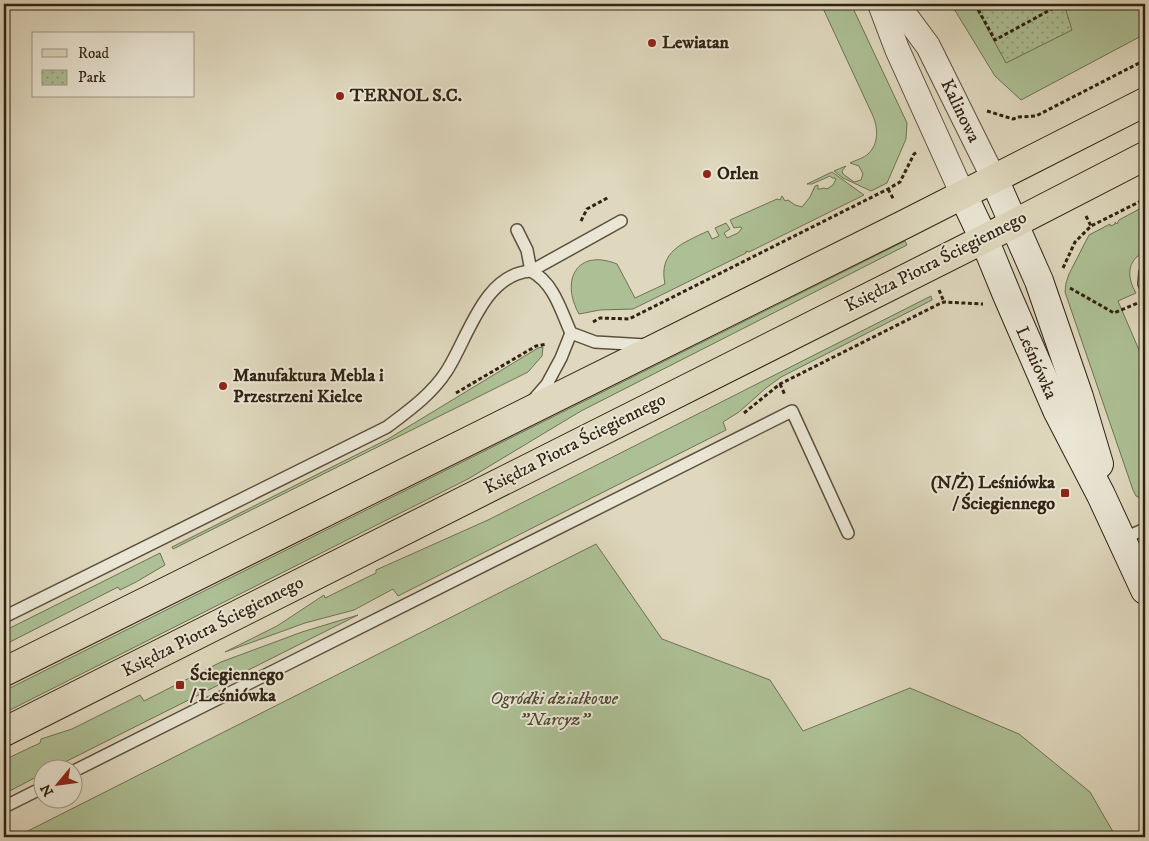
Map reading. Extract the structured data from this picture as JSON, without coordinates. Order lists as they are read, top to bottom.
{
  "streets": {
    "main road": ["Księdza Piotra Ściegiennego"],
    "street": ["Kalinowa", "Leśniówka"]
  },
  "crossings": [
    ["Kalinowa", "Księdza Piotra Ściegiennego"],
    ["Kalinowa", "Leśniówka"],
    ["Księdza Piotra Ściegiennego", "Leśniówka"]
  ],
  "parks": ["Ogródki działkowe \"Narcyz\""],
  "places": {
    "other": [
      "Lewiatan",
      "TERNOL S.C.",
      "Orlen",
      "Manufaktura Mebla i Przestrzeni Kielce"
    ],
    "transit": ["(N/Ż) Leśniówka / Ściegiennego", "Ściegiennego / Leśniówka"]
  },
  "legend": ["Road", "Park"],
  "north": "bottom left"
}
